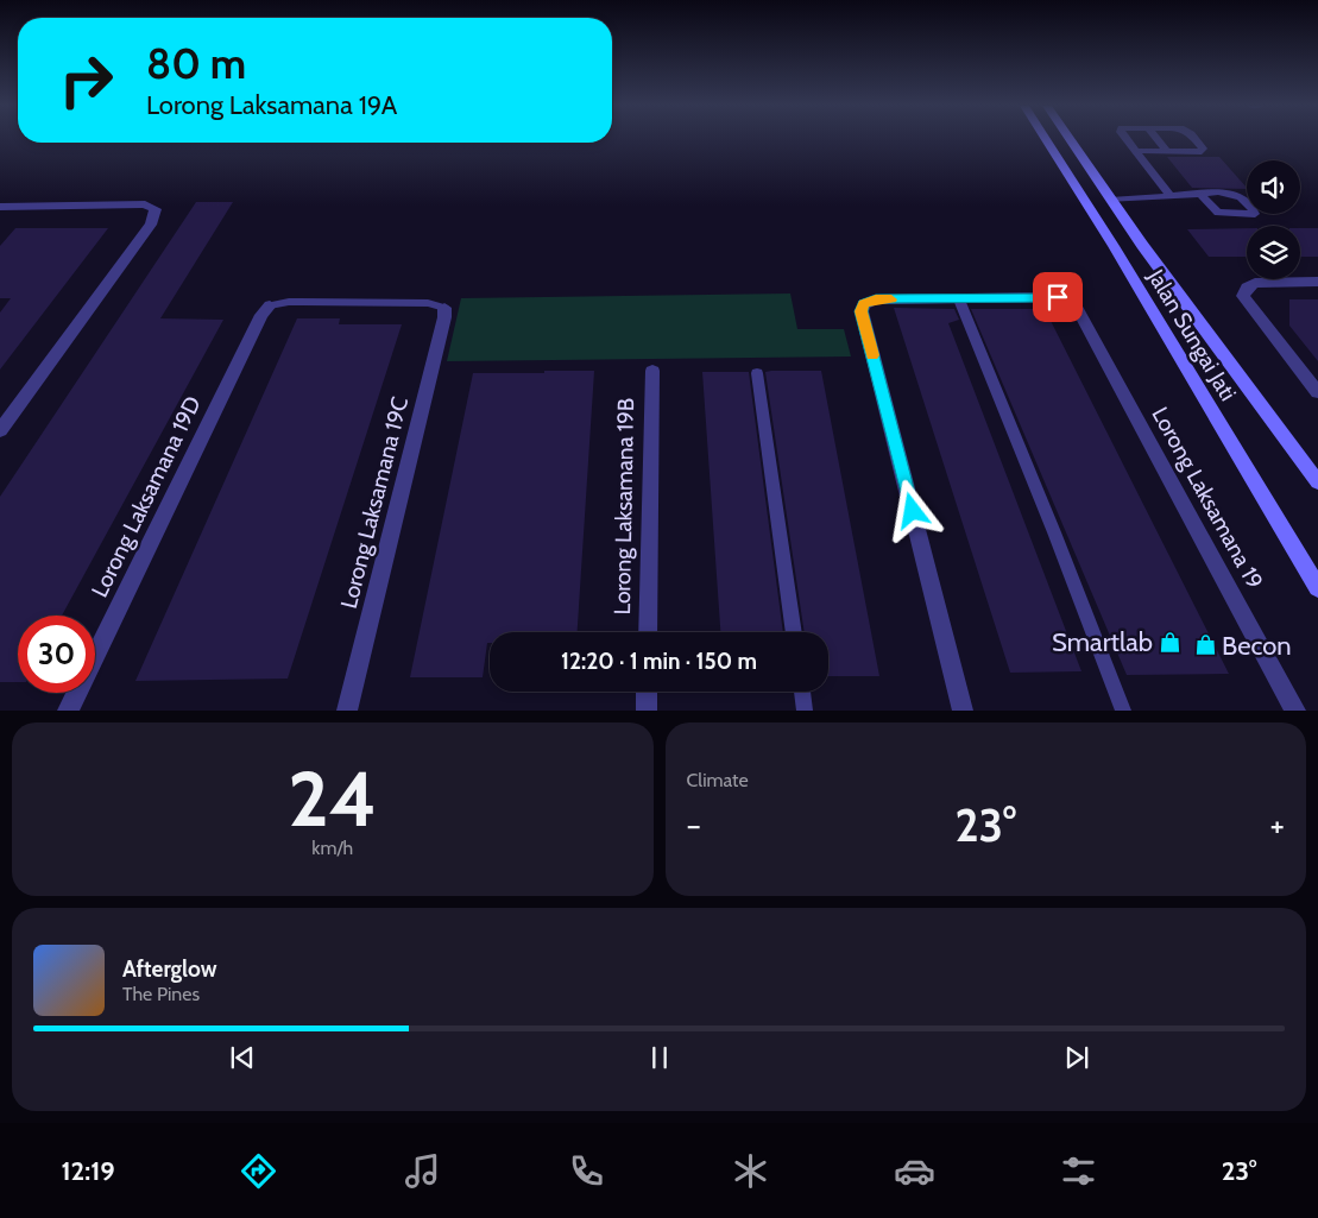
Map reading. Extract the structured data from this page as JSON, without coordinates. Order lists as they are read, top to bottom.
{
  "streets": {
    "main road": ["Jalan Sungai Jati"],
    "street": [
      "Lorong Laksamana 19D",
      "Lorong Laksamana 19",
      "Lorong Laksamana 19C",
      "Lorong Laksamana 19B"
    ]
  },
  "places": {
    "shop": ["Smartlab", "Becon"]
  },
  "page": {
    "turn": ["80 m", "Lorong Laksamana 19A"],
    "limit": "30",
    "trip": "12:20 · 1 min · 150 m",
    "tile": [
      ["24", "km/h"],
      "Climate"
    ],
    "heat": ["−", "23°", "+"],
    "song": ["Afterglow", "The Pines"],
    "tabs": ["12:19", "23°"]
  }
}
